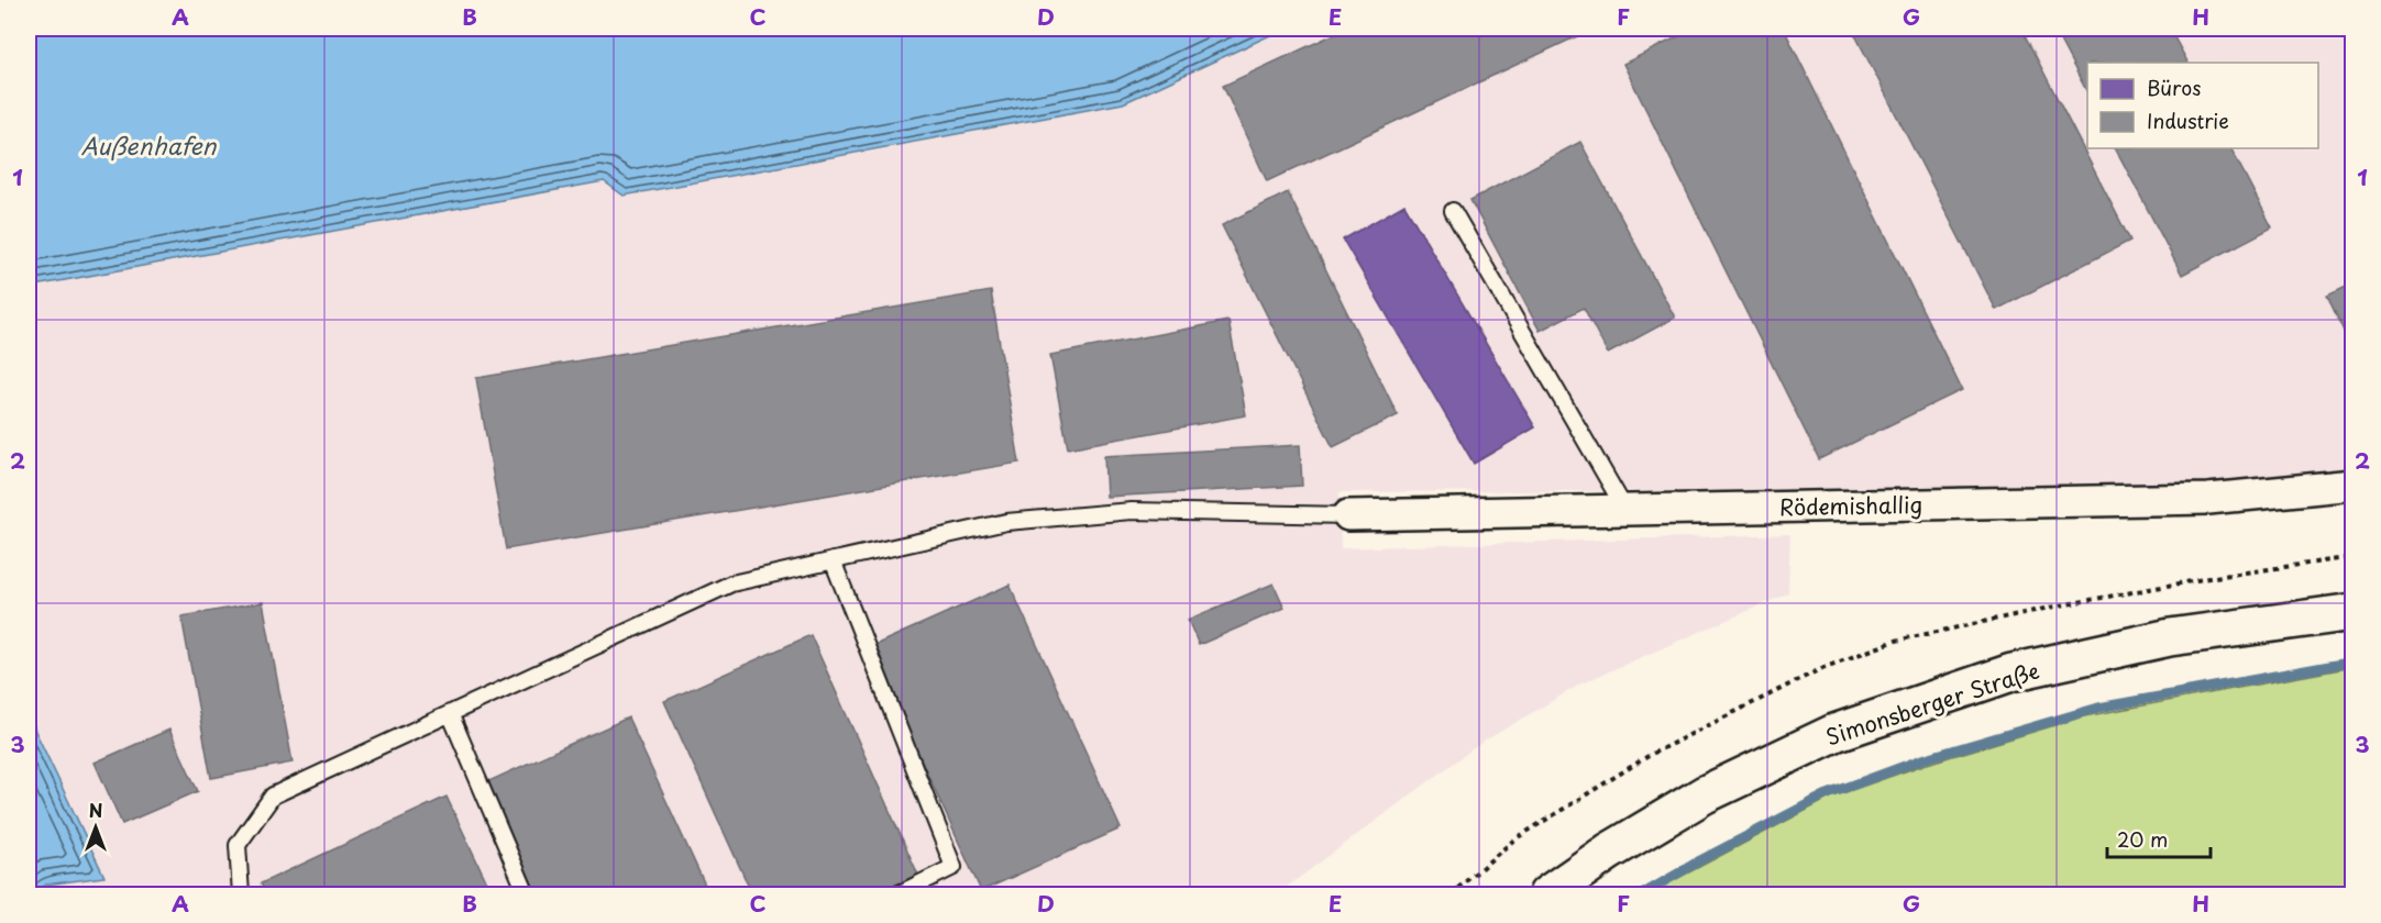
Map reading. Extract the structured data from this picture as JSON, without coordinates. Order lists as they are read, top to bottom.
{
  "streets": {
    "main road": ["Simonsberger Straße"],
    "street": ["Rödemishallig"]
  },
  "water": ["Außenhafen"],
  "legend": ["Büros", "Industrie"],
  "scale_bar": "20 m",
  "north": "top",
  "grid": {
    "columns": [
      "A",
      "B",
      "C",
      "D",
      "E",
      "F",
      "G",
      "H"
    ],
    "rows": ["1", "2", "3"]
  }
}
